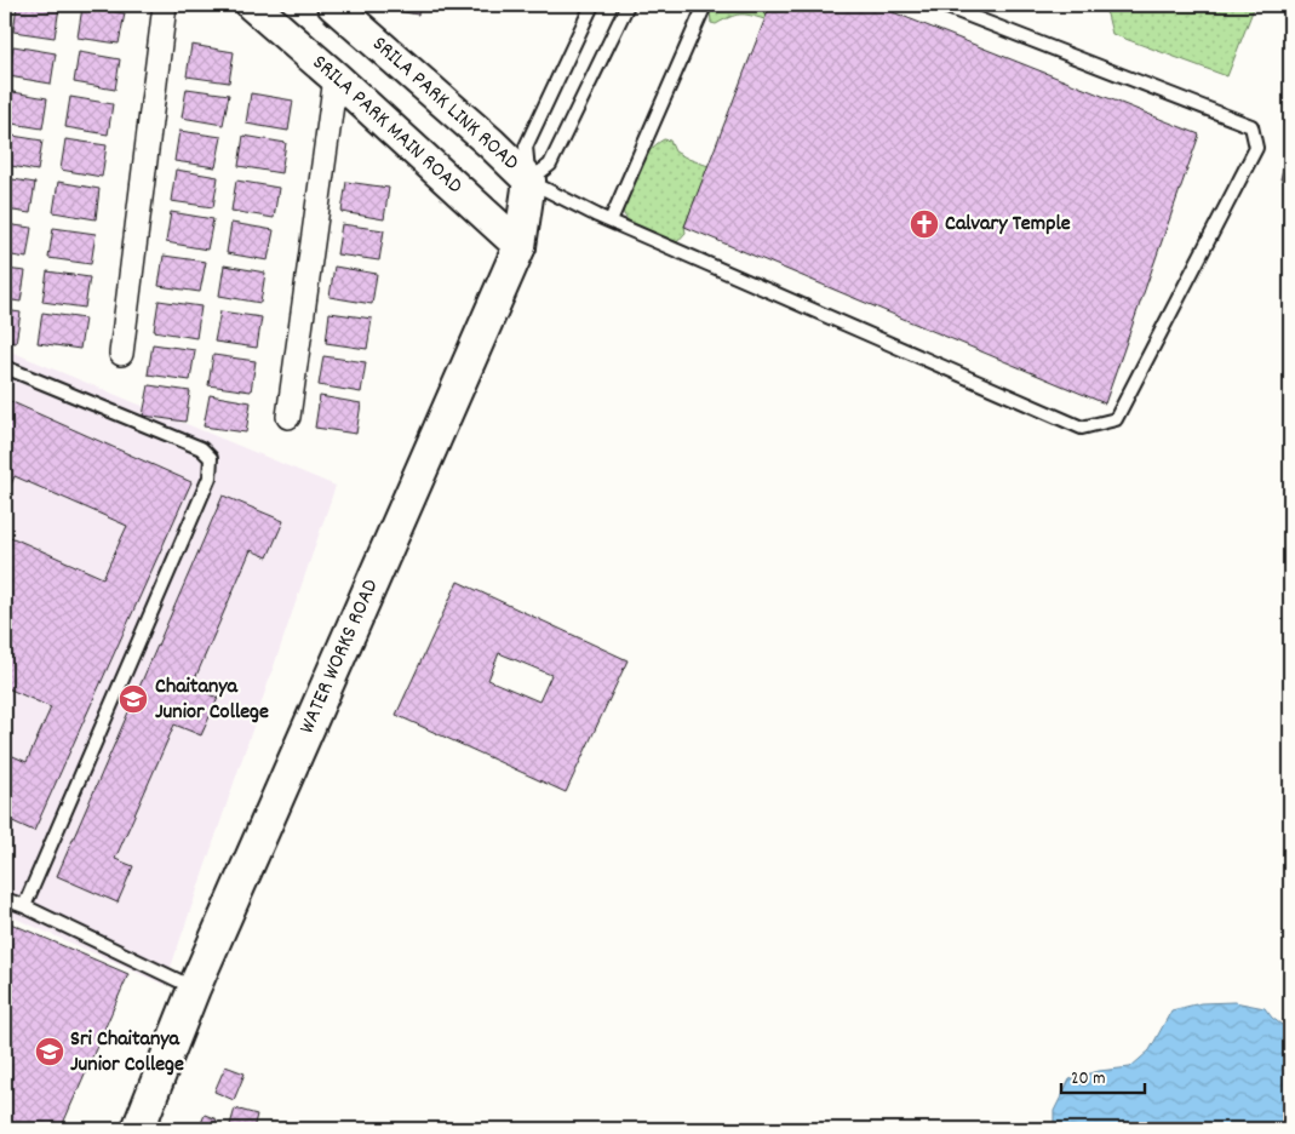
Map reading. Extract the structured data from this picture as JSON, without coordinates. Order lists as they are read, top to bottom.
{
  "streets": {
    "street": ["SRILA PARK LINK ROAD", "SRILA PARK MAIN ROAD", "WATER WORKS ROAD"]
  },
  "crossings": [
    ["SRILA PARK LINK ROAD", "WATER WORKS ROAD"],
    ["SRILA PARK MAIN ROAD", "WATER WORKS ROAD"]
  ],
  "places": {
    "church": ["Calvary Temple"],
    "school or university": ["Chaitanya Junior College", "Sri Chaitanya Junior College"]
  },
  "scale_bar": "20 m"
}
